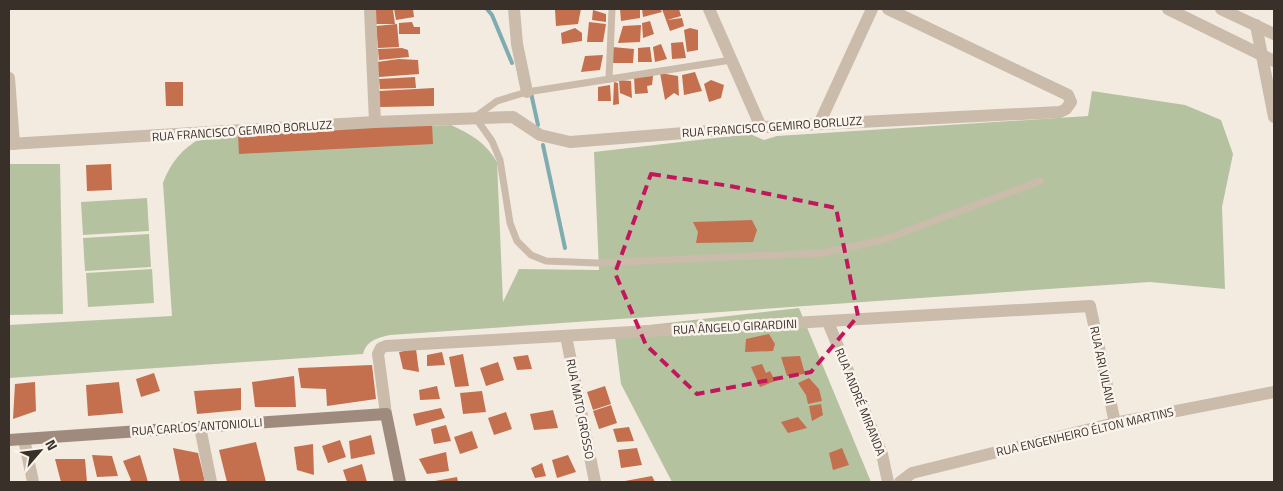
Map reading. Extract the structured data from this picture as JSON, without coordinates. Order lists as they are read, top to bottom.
{
  "streets": {
    "street": [
      "RUA FRANCISCO GEMIRO BORLUZZ",
      "RUA ÂNGELO GIRARDINI",
      "RUA ARI VILANI",
      "RUA ANDRÉ MIRANDA",
      "RUA MATO GROSSO",
      "RUA CARLOS ANTONIOLLI",
      "RUA ENGENHEIRO ÉLTON MARTINS"
    ]
  },
  "crossings": [
    ["RUA ÂNGELO GIRARDINI", "RUA ARI VILANI"],
    ["RUA ÂNGELO GIRARDINI", "RUA ANDRÉ MIRANDA"],
    ["RUA ÂNGELO GIRARDINI", "RUA MATO GROSSO"],
    ["RUA ÂNGELO GIRARDINI", "RUA CARLOS ANTONIOLLI"],
    ["RUA ARI VILANI", "RUA ENGENHEIRO ÉLTON MARTINS"]
  ],
  "north": "top right"
}
